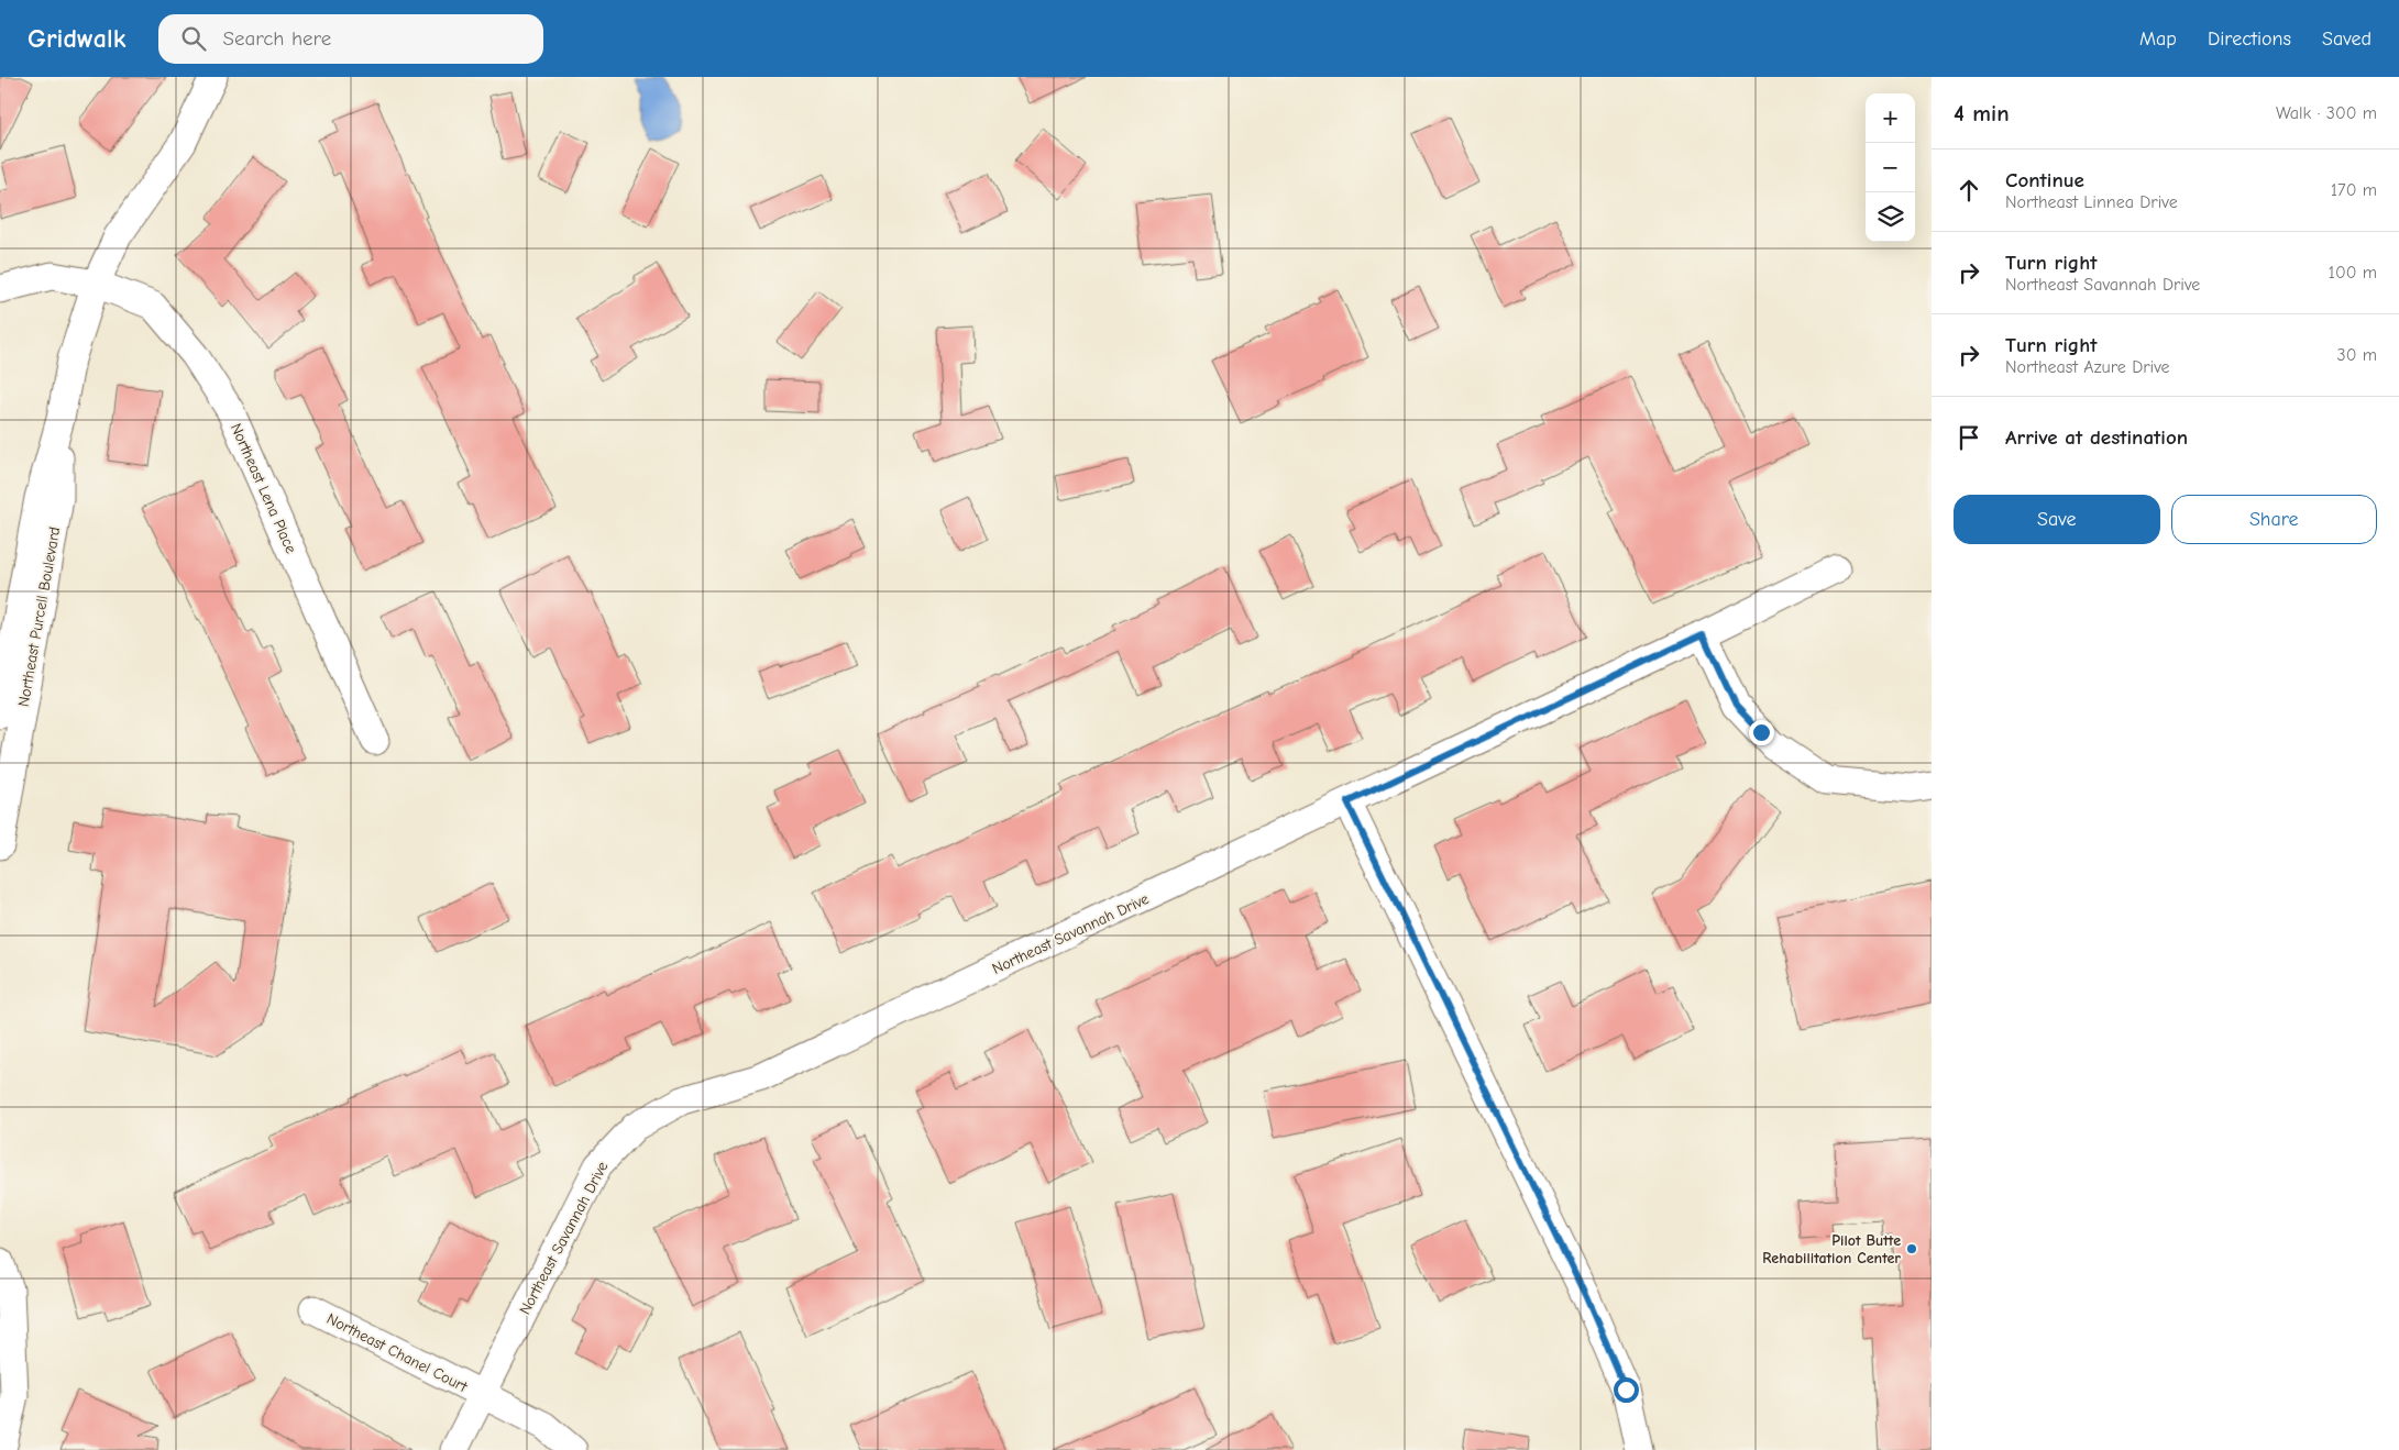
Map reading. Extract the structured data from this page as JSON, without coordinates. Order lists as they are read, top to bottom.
{
  "streets": {
    "street": [
      "Northeast Lena Place",
      "Northeast Purcell Boulevard",
      "Northeast Savannah Drive",
      "Northeast Chanel Court"
    ]
  },
  "crossings": [
    ["Northeast Lena Place", "Northeast Purcell Boulevard"],
    ["Northeast Savannah Drive", "Northeast Chanel Court"]
  ],
  "places": ["Pilot Butte Rehabilitation Center"],
  "page": {
    "header": "Gridwalk",
    "search": "Search here",
    "nav": ["Map", "Directions", "Saved"],
    "heading": ["4 min", "Walk · 300 m"],
    "map_buttons": ["+", "−"],
    "list": [
      ["Continue", "Northeast Linnea Drive", "170 m"],
      ["Turn right", "Northeast Savannah Drive", "100 m"],
      ["Turn right", "Northeast Azure Drive", "30 m"],
      "Arrive at destination"
    ],
    "buttons": ["Save", "Share"]
  }
}
